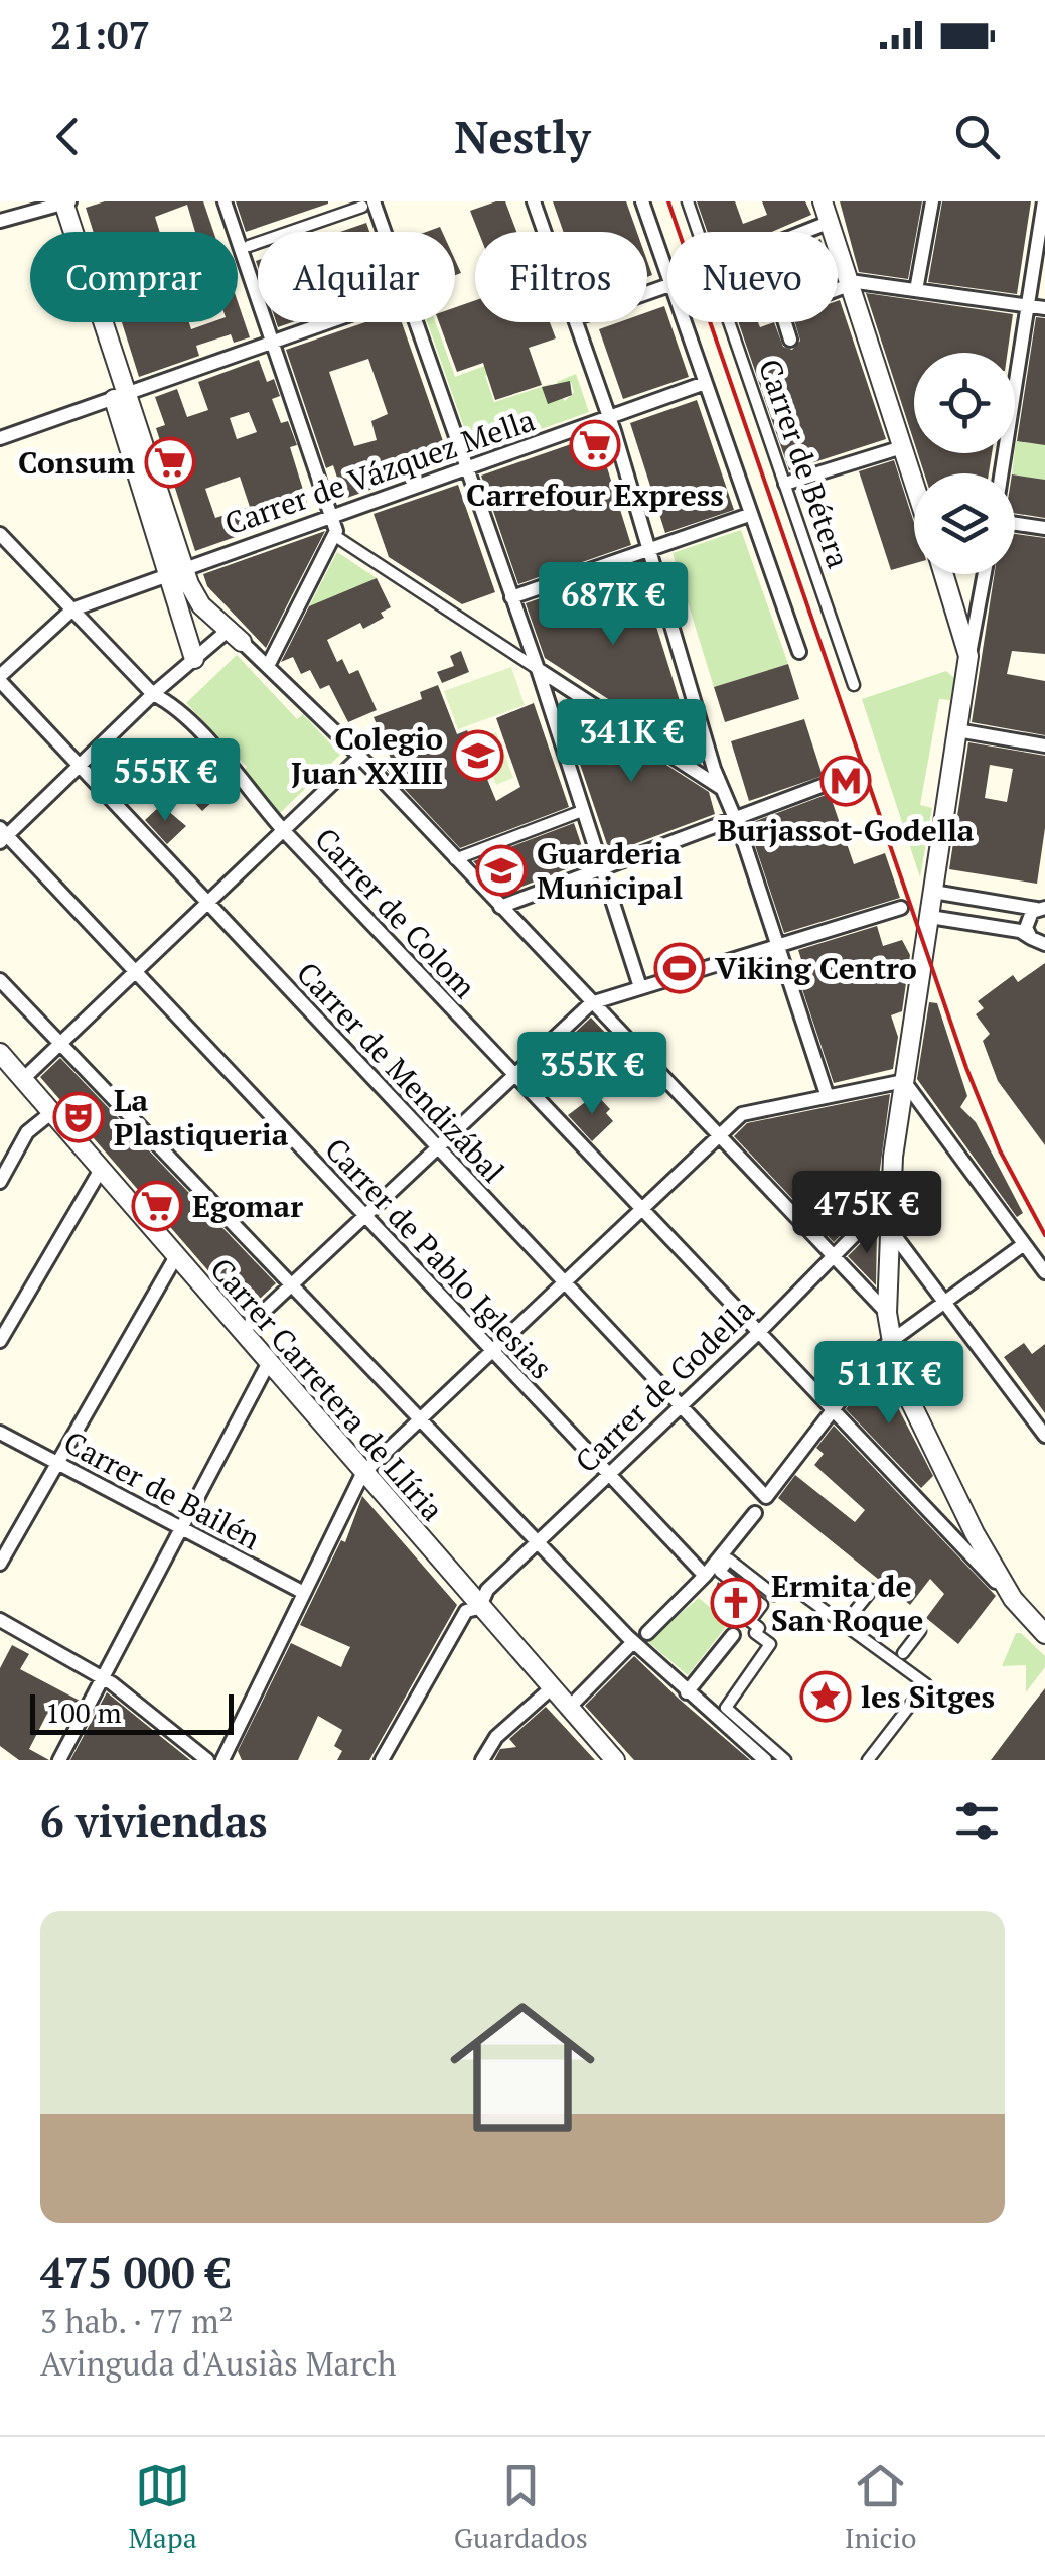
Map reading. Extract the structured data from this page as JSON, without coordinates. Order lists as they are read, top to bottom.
{
  "streets": {
    "street": [
      "Carrer de Bétera",
      "Carrer de Vázquez Mella",
      "Carrer de Colom",
      "Carrer de Mendizábal",
      "Carrer de Pablo Iglesias",
      "Carrer de Godella",
      "Carrer Carretera de Llíria",
      "Carrer de Bailén"
    ]
  },
  "crossings": [
    ["Carrer de Vázquez Mella", "Carrer de Colom"],
    ["Carrer de Colom", "Carrer de Mendizábal"],
    ["Carrer de Colom", "Carrer de Godella"],
    ["Carrer de Mendizábal", "Carrer de Godella"],
    ["Carrer de Pablo Iglesias", "Carrer de Godella"],
    ["Carrer de Godella", "Carrer Carretera de Llíria"]
  ],
  "places": {
    "supermarket": ["Carrefour Express", "Consum", "Egomar"],
    "school or university": ["Colegio Juan XXIII", "Guarderia Municipal"],
    "metro station": ["Burjassot-Godella"],
    "sports": ["Viking Centro"],
    "theatre": ["La Plastiqueria"],
    "church": ["Ermita de San Roque"],
    "place": ["les Sitges"]
  },
  "scale_bar": "100 m",
  "page": {
    "status": "21:07",
    "header": "Nestly",
    "chip": [
      "Comprar",
      "Alquilar",
      "Filtros",
      "Nuevo"
    ],
    "price": [
      "687K €",
      "341K €",
      "555K €",
      "355K €",
      "475K €",
      "511K €"
    ],
    "scale": "100 m",
    "heading": "6 viviendas",
    "list": [
      {
        "name": "475 000 €",
        "note": "3 hab. · 77 m² · Avinguda d'Ausiàs March"
      }
    ],
    "tabs": ["Mapa", "Guardados", "Inicio"]
  }
}
